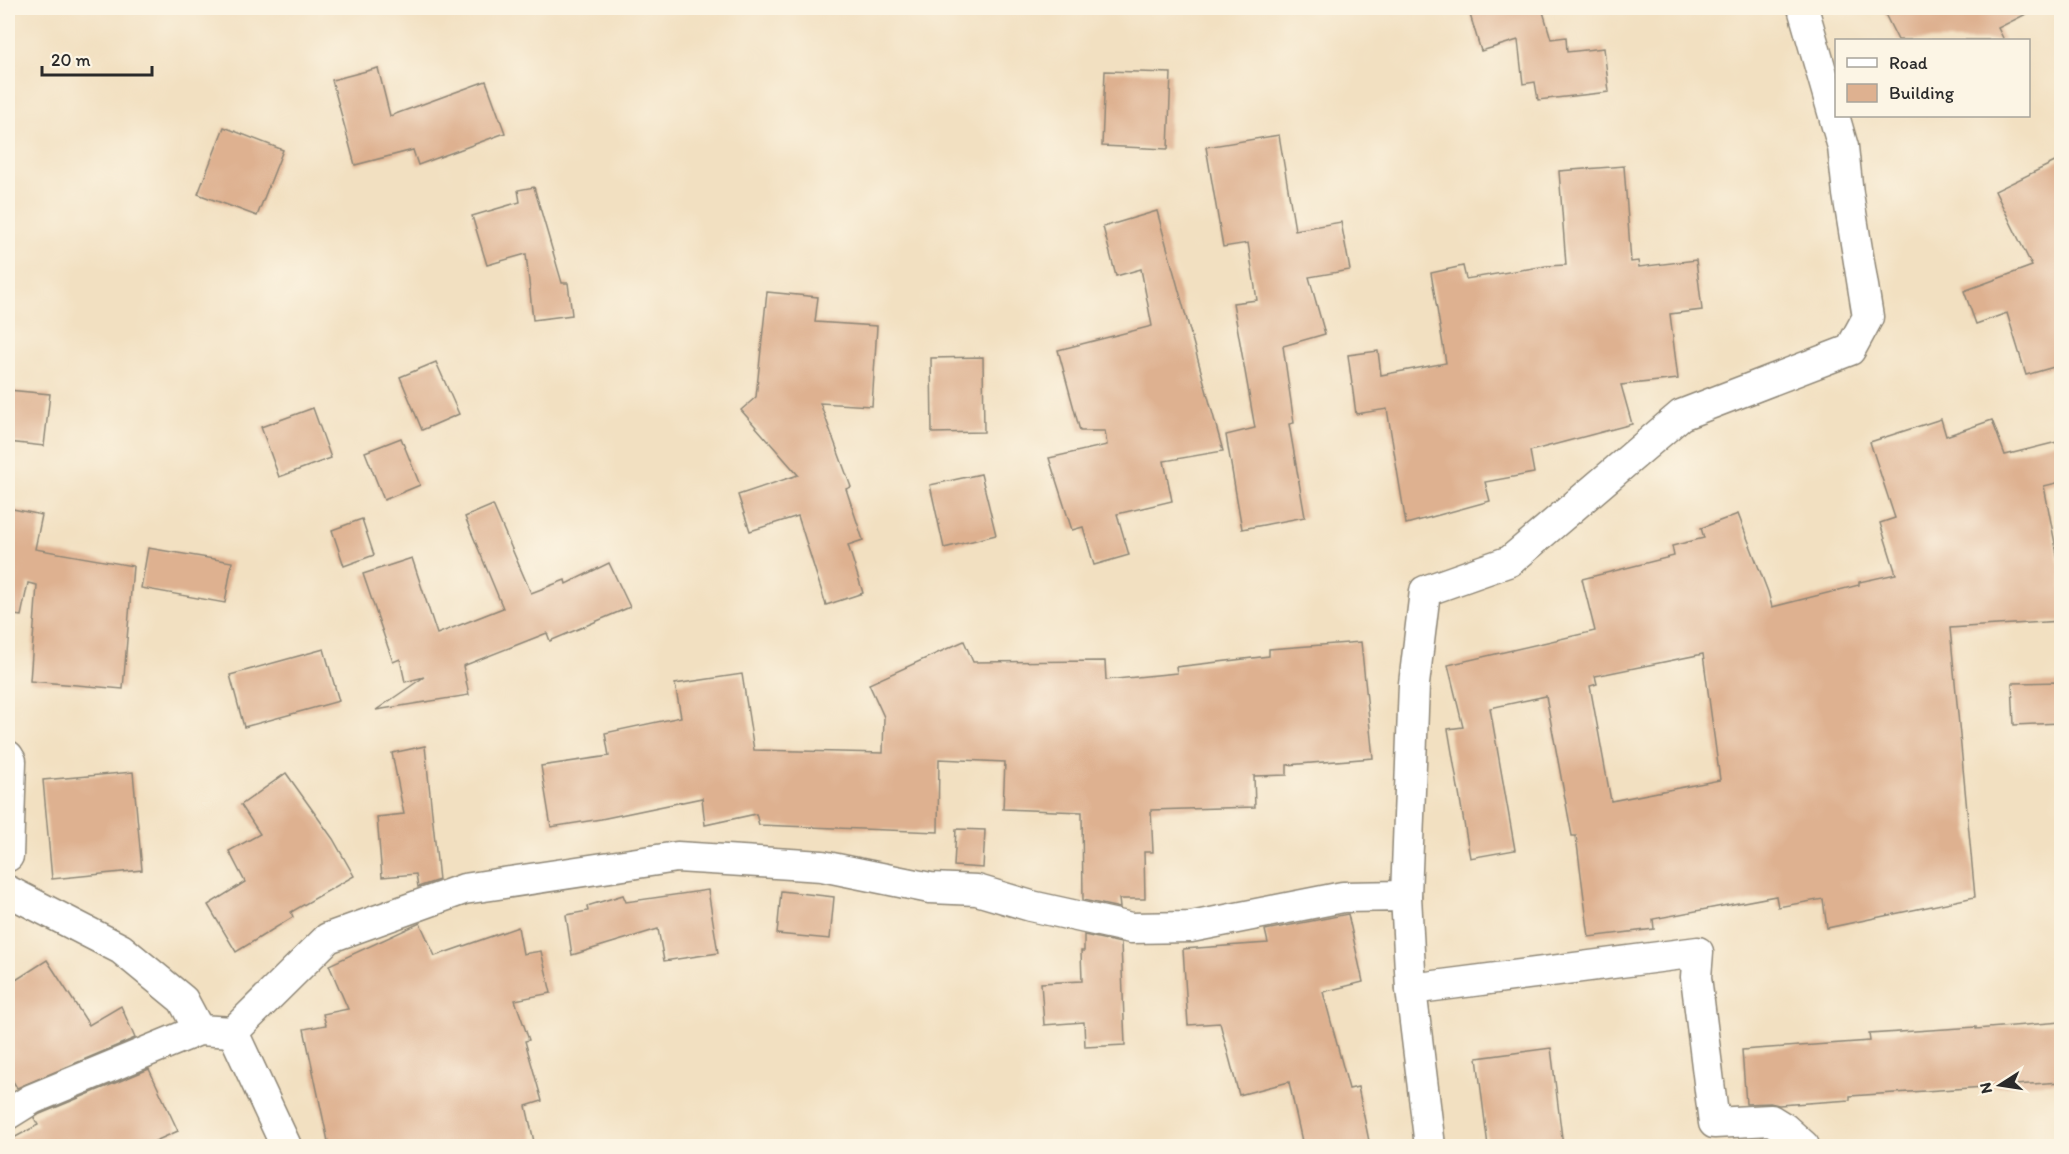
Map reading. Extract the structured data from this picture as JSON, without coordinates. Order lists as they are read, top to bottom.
{
  "legend": ["Road", "Building"],
  "scale_bar": "20 m",
  "north": "left"
}
